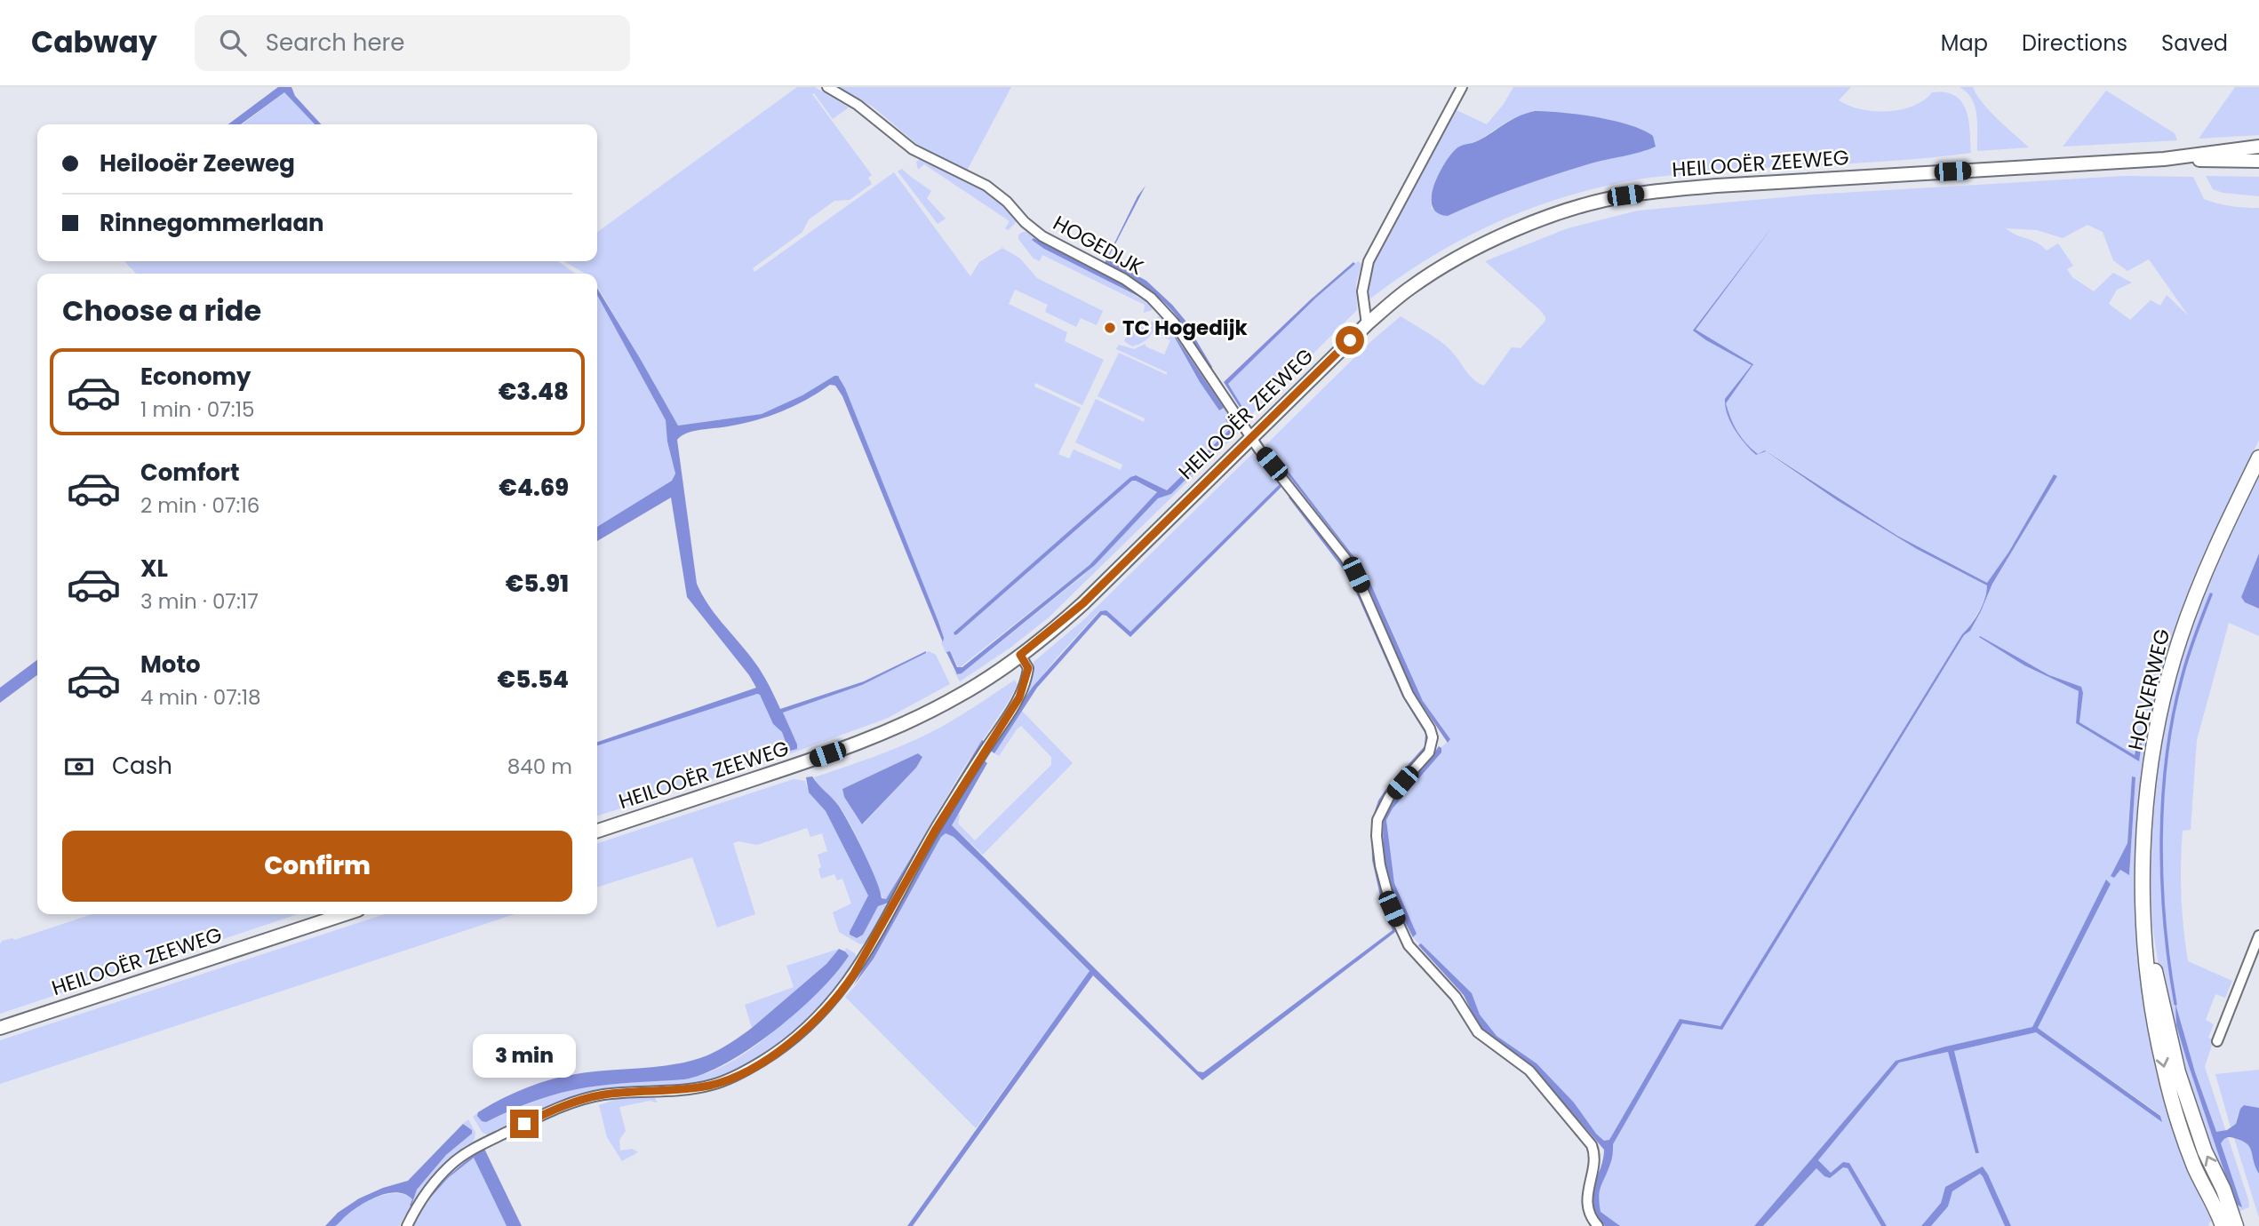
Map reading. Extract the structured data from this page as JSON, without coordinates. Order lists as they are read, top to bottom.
{
  "streets": {
    "main road": ["HOEVERWEG"],
    "street": ["HEILOOËR ZEEWEG", "HOGEDIJK"]
  },
  "crossings": [
    ["HEILOOËR ZEEWEG", "HOGEDIJK"]
  ],
  "places": ["TC Hogedijk"],
  "page": {
    "header": "Cabway",
    "search": "Search here",
    "nav": ["Map", "Directions", "Saved"],
    "banner": ["Heilooër Zeeweg", "Rinnegommerlaan"],
    "heading": "Choose a ride",
    "list": [
      {
        "name": "Economy",
        "note": "1 min · 07:15",
        "value": "€3.48"
      },
      {
        "name": "Comfort",
        "note": "2 min · 07:16",
        "value": "€4.69"
      },
      {
        "name": "XL",
        "note": "3 min · 07:17",
        "value": "€5.91"
      },
      {
        "name": "Moto",
        "note": "4 min · 07:18",
        "value": "€5.54"
      }
    ],
    "pay": ["Cash", "840 m"],
    "buttons": "Confirm",
    "bubble": "3 min"
  }
}
